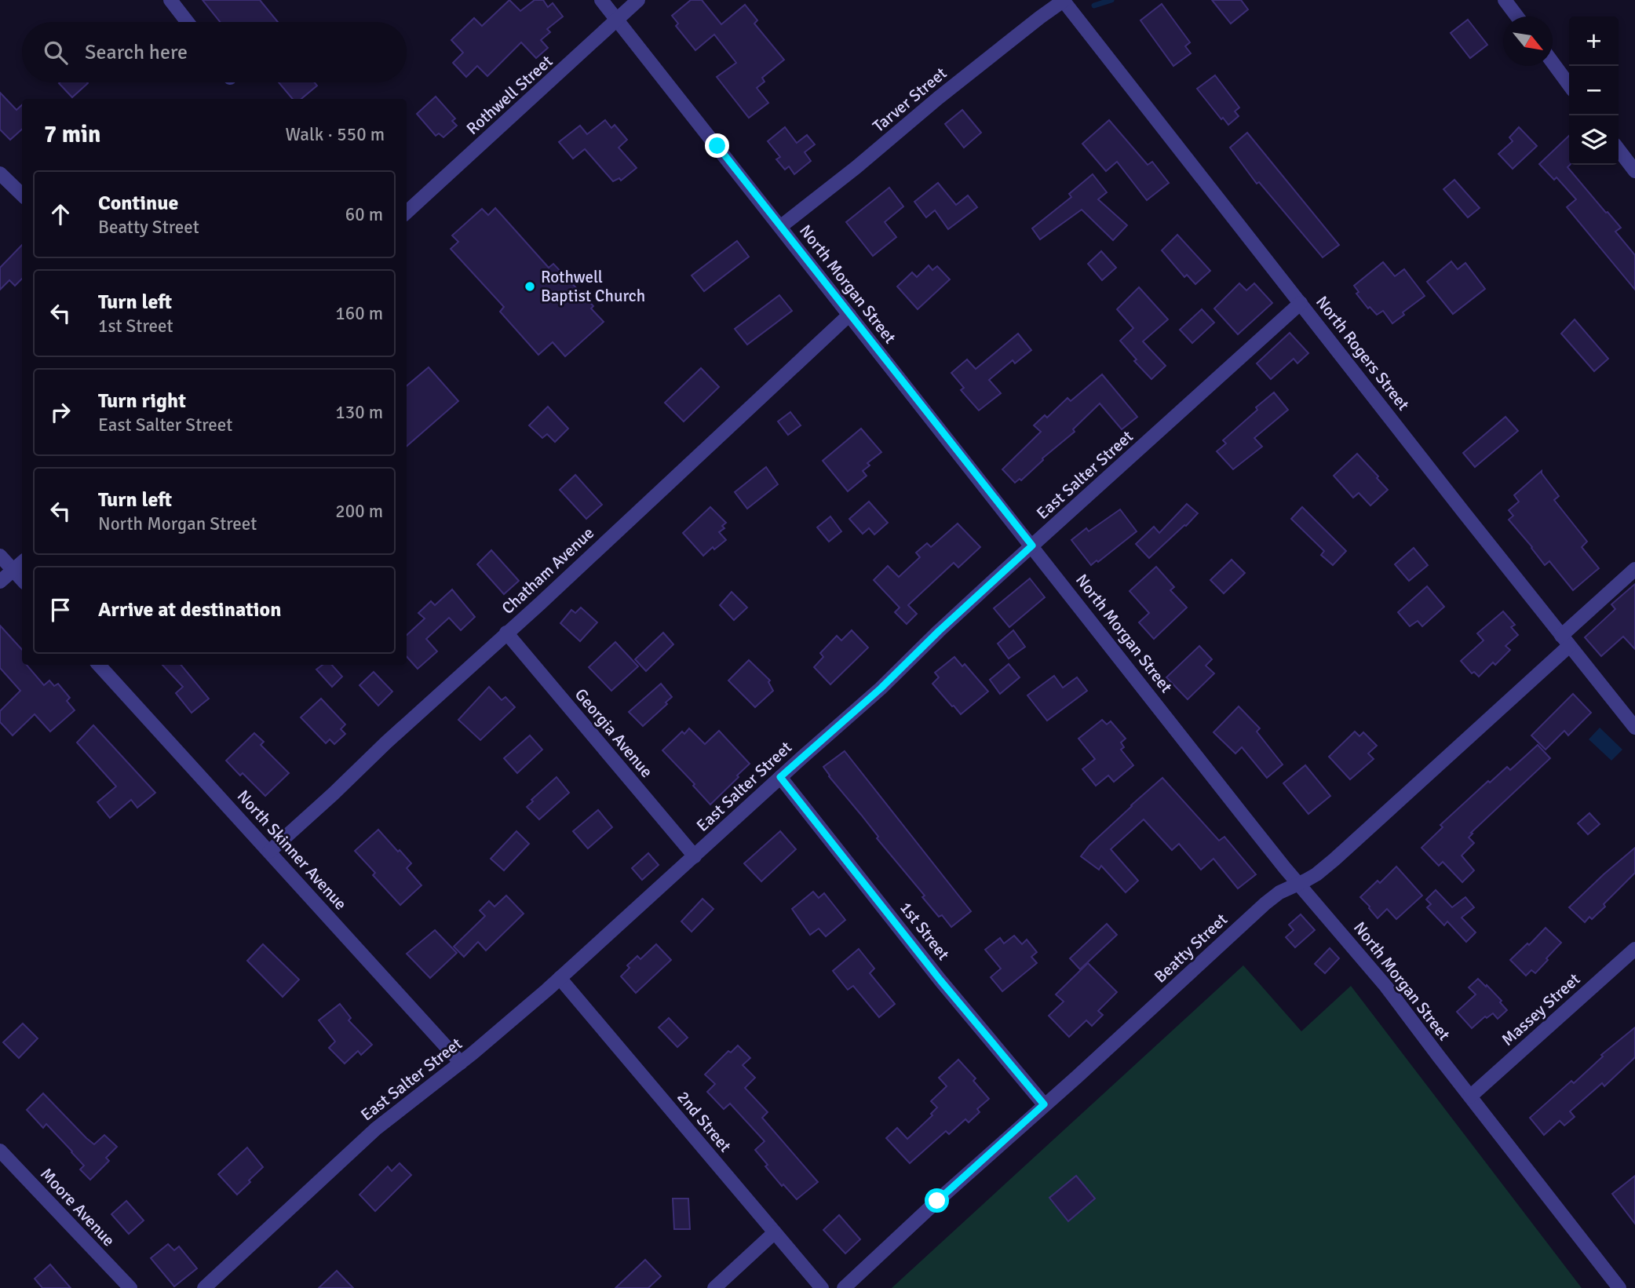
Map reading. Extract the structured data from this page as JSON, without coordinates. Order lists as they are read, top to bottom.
{
  "streets": {
    "street": [
      "Rothwell Street",
      "Tarver Street",
      "North Morgan Street",
      "North Rogers Street",
      "East Salter Street",
      "Chatham Avenue",
      "Georgia Avenue",
      "North Skinner Avenue",
      "1st Street",
      "Beatty Street",
      "Massey Street",
      "2nd Street",
      "Moore Avenue"
    ]
  },
  "crossings": [
    ["Rothwell Street", "North Morgan Street"],
    ["Tarver Street", "North Morgan Street"],
    ["Tarver Street", "North Rogers Street"],
    ["North Morgan Street", "East Salter Street"],
    ["North Morgan Street", "Chatham Avenue"],
    ["North Morgan Street", "Beatty Street"],
    ["North Morgan Street", "Massey Street"],
    ["North Rogers Street", "East Salter Street"],
    ["North Rogers Street", "Beatty Street"],
    ["East Salter Street", "Georgia Avenue"],
    ["East Salter Street", "North Skinner Avenue"],
    ["East Salter Street", "1st Street"],
    ["East Salter Street", "2nd Street"],
    ["Chatham Avenue", "Georgia Avenue"],
    ["Chatham Avenue", "North Skinner Avenue"],
    ["1st Street", "Beatty Street"]
  ],
  "places": ["Rothwell Baptist Church"],
  "north": "bottom right",
  "page": {
    "map_buttons": ["+", "−"],
    "search": "Search here",
    "heading": ["7 min", "Walk · 550 m"],
    "list": [
      ["Continue", "Beatty Street", "60 m"],
      ["Turn left", "1st Street", "160 m"],
      ["Turn right", "East Salter Street", "130 m"],
      ["Turn left", "North Morgan Street", "200 m"],
      "Arrive at destination"
    ]
  }
}
